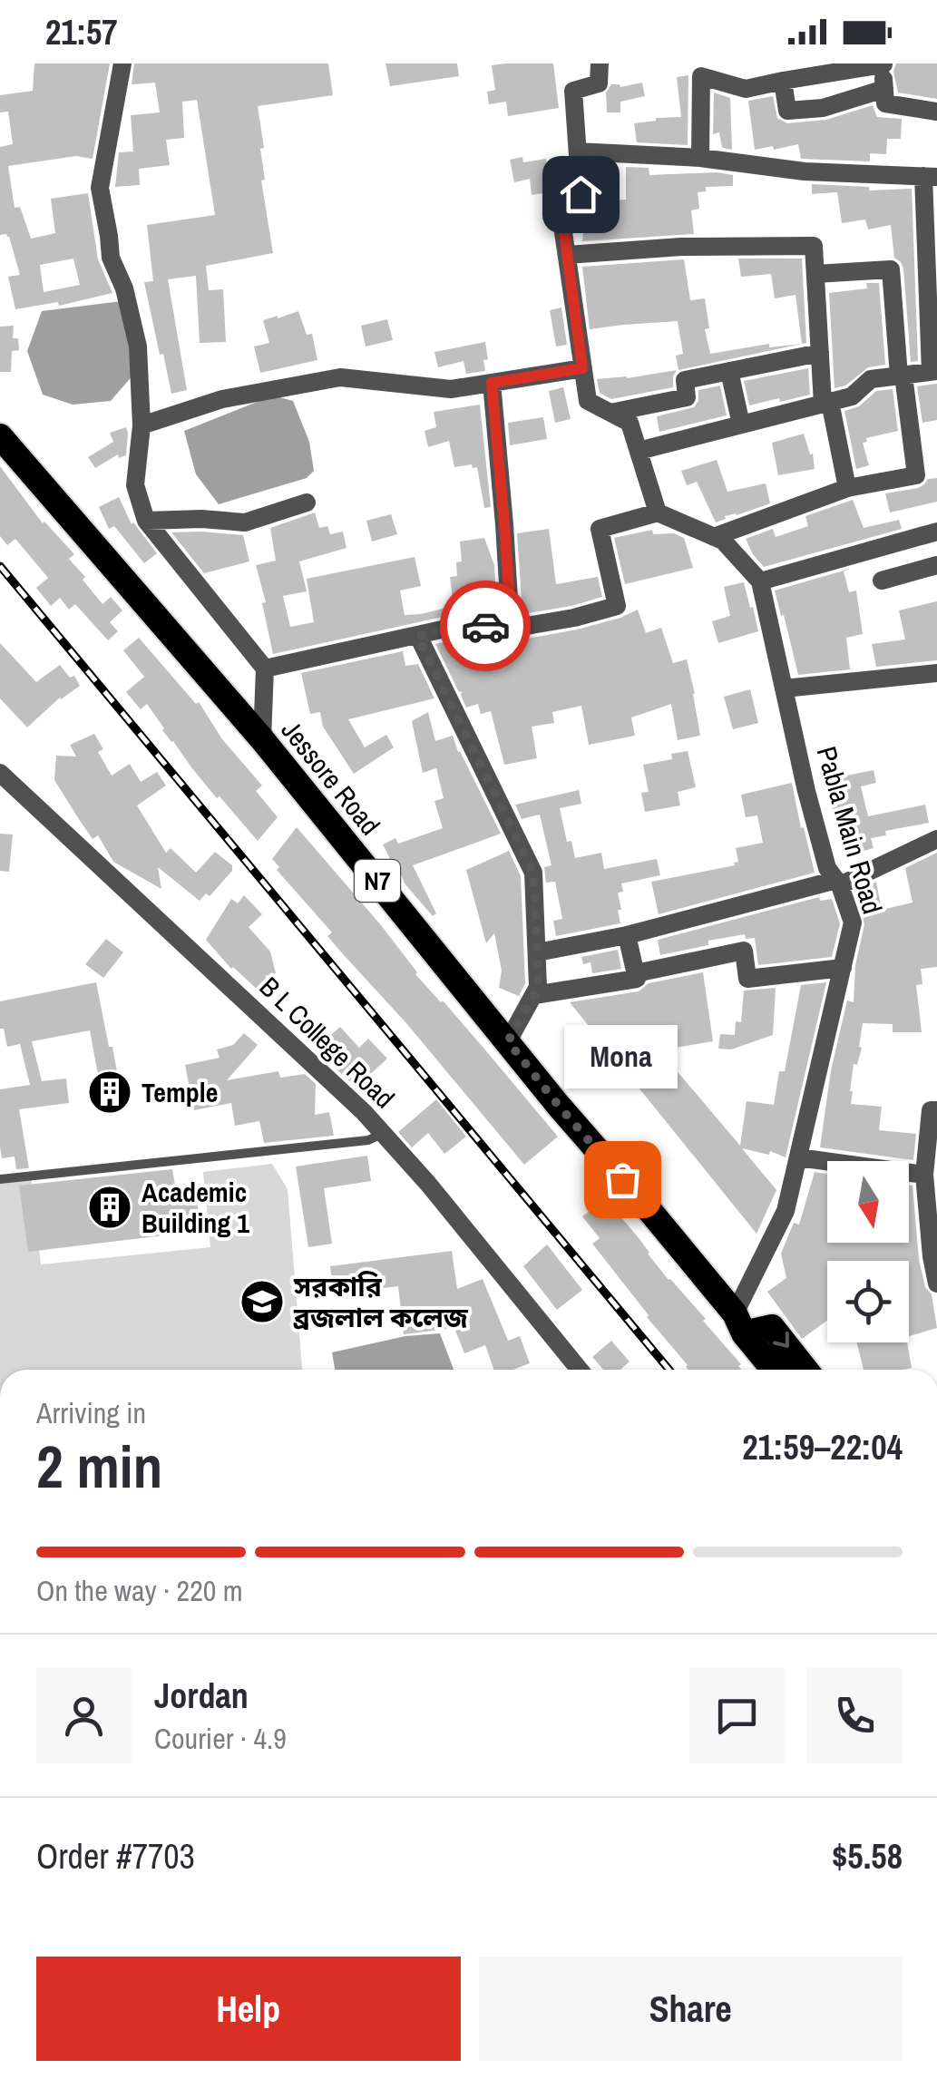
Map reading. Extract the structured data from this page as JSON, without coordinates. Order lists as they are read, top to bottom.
{
  "streets": {
    "highway": ["Jessore Road", "N7"],
    "street": ["Pabla Main Road", "B L College Road"]
  },
  "crossings": [
    ["Jessore Road", "Pabla Main Road"]
  ],
  "places": {
    "building": ["Temple", "Academic Building 1"],
    "other": ["Mona"],
    "school or university": ["সরকারি ব্রজলাল কলেজ"]
  },
  "north": "bottom",
  "page": {
    "status": "21:57",
    "bubble": "Mona",
    "heading": ["2 min", "Arriving in", "21:59–22:04"],
    "panel": [
      "Jordan",
      "Courier · 4.9",
      "Order #7703",
      "$5.58"
    ],
    "bar": "On the way · 220 m",
    "buttons": ["Help", "Share"]
  }
}
